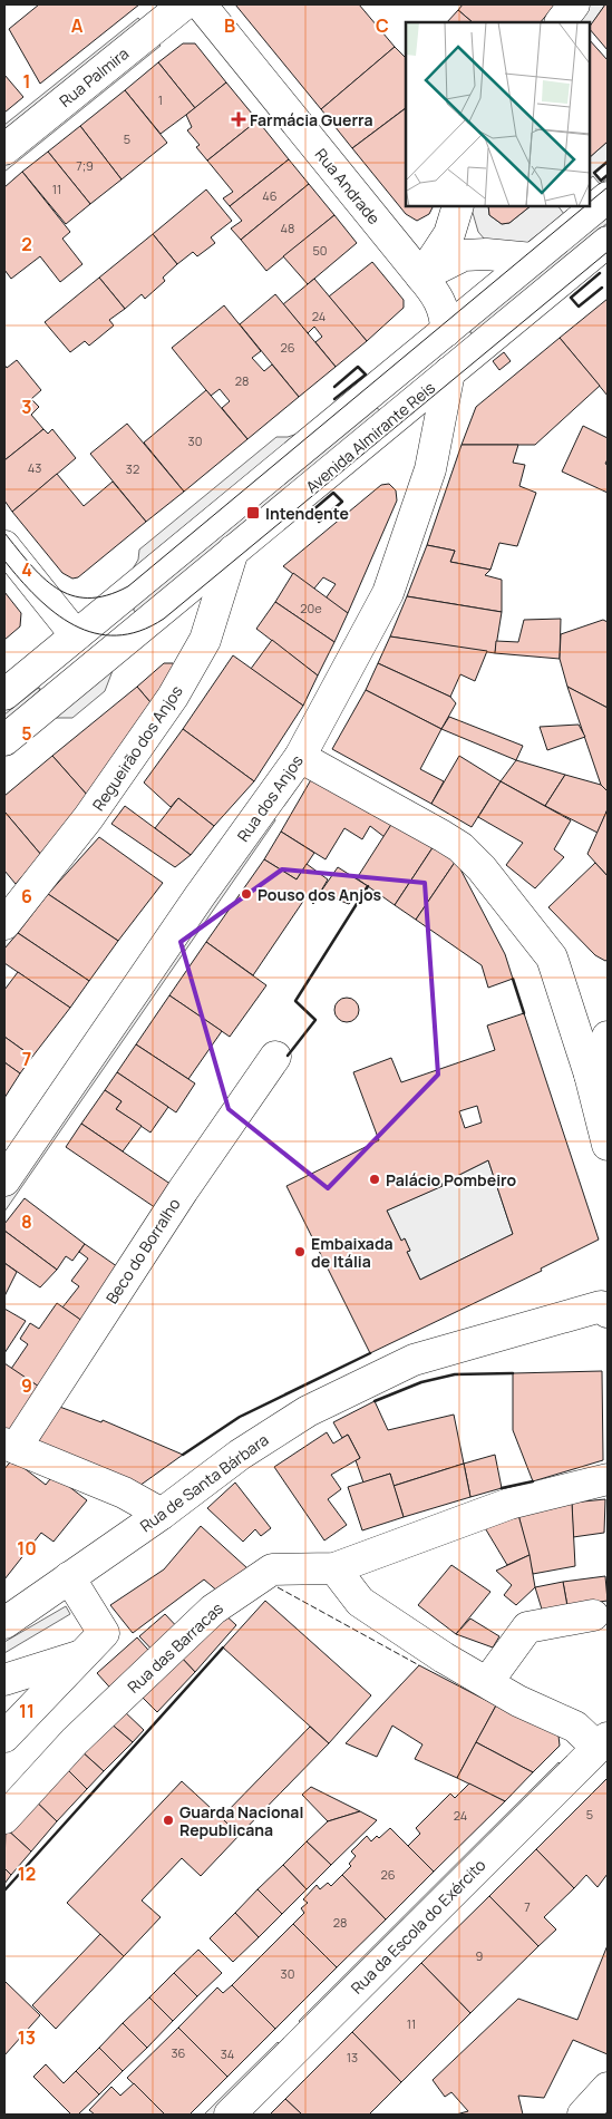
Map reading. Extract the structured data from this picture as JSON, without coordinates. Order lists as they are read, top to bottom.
{
  "streets": {
    "street": [
      "Rua Palmira",
      "Rua Andrade",
      "Avenida Almirante Reis",
      "Regueirão dos Anjos",
      "Rua dos Anjos",
      "Beco do Borralho",
      "Rua de Santa Bárbara",
      "Rua das Barracas",
      "Rua da Escola do Exército"
    ]
  },
  "crossings": [
    ["Avenida Almirante Reis", "Regueirão dos Anjos"],
    ["Avenida Almirante Reis", "Rua dos Anjos"]
  ],
  "places": {
    "health": ["Farmácia Guerra"],
    "transit": ["Intendente"],
    "other": [
      "Pouso dos Anjos",
      "Palácio Pombeiro",
      "Embaixada de Itália",
      "Guarda Nacional Republicana"
    ]
  },
  "house_numbers": [
    "1",
    "5",
    "7;9",
    "11",
    "46",
    "48",
    "50",
    "24",
    "26",
    "28",
    "30",
    "43",
    "32",
    "20e",
    "5",
    "24",
    "26",
    "7",
    "28",
    "9",
    "30",
    "11",
    "36",
    "34",
    "13"
  ],
  "grid": {
    "columns": ["A", "B", "C"],
    "rows": [
      "1",
      "2",
      "3",
      "4",
      "5",
      "6",
      "7",
      "8",
      "9",
      "10",
      "11",
      "12",
      "13"
    ]
  }
}
